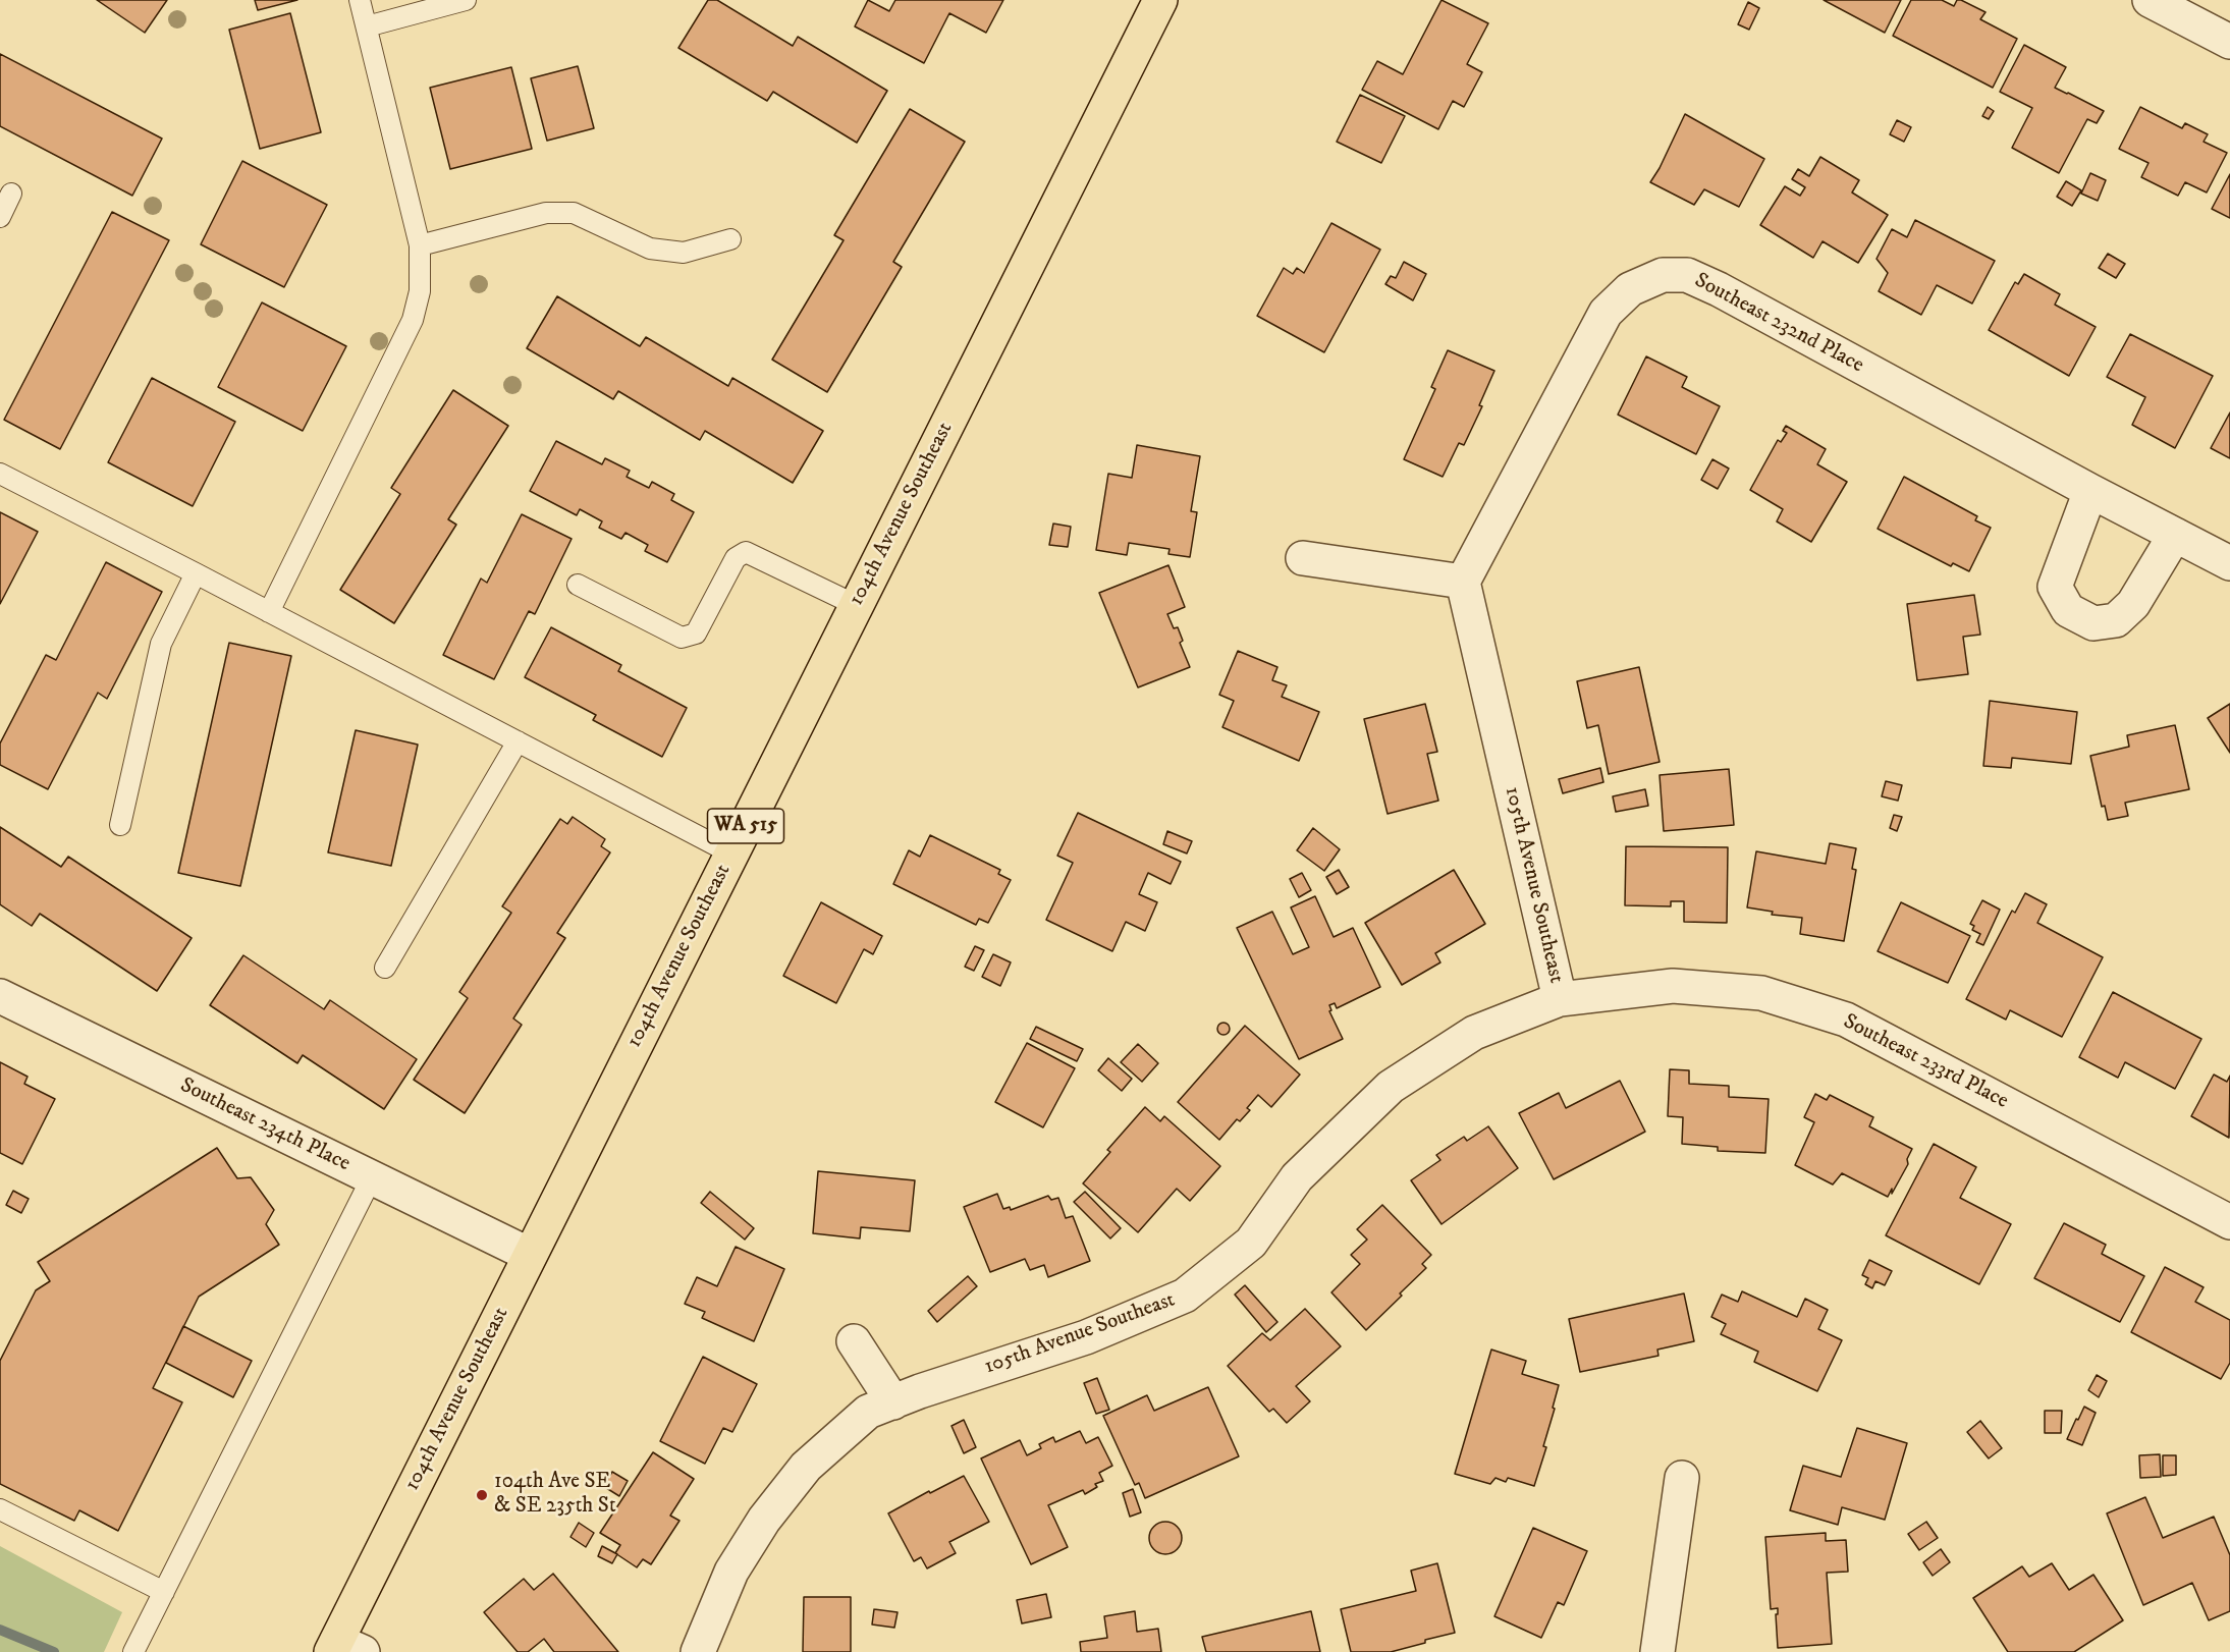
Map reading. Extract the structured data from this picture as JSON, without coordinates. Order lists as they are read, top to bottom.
{
  "streets": {
    "main road": ["104th Avenue Southeast", "WA 515"],
    "street": [
      "Southeast 232nd Place",
      "105th Avenue Southeast",
      "Southeast 233rd Place",
      "Southeast 234th Place"
    ]
  },
  "crossings": [
    ["Southeast 232nd Place", "105th Avenue Southeast"],
    ["104th Avenue Southeast", "Southeast 234th Place"],
    ["105th Avenue Southeast", "Southeast 233rd Place"]
  ],
  "places": ["104th Ave SE & SE 235th St"]
}
